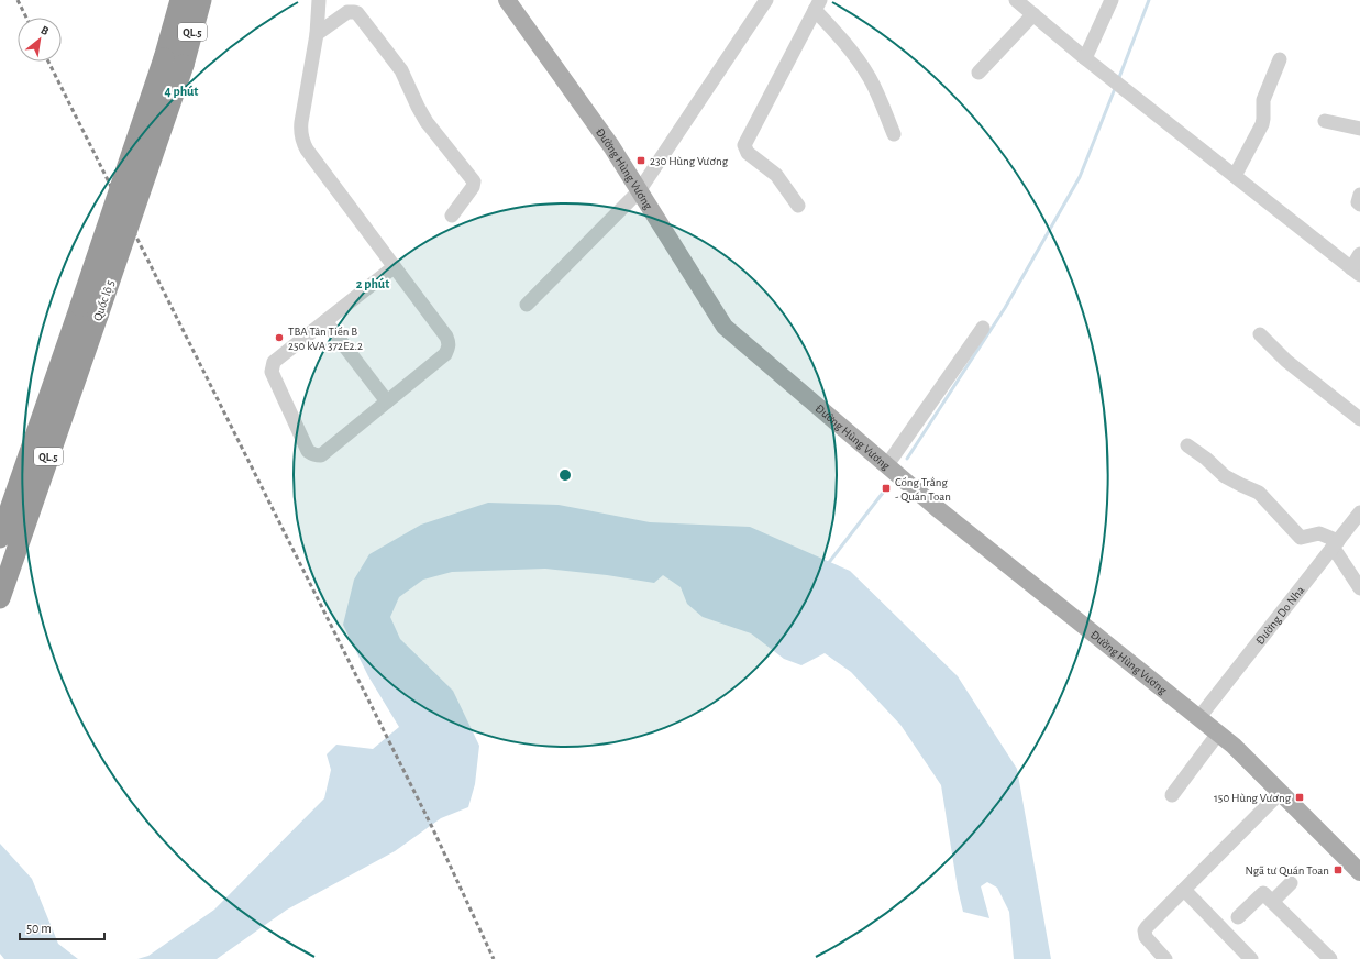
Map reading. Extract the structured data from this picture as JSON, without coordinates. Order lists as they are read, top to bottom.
{
  "streets": {
    "highway": ["QL.5", "Quốc lộ 5"],
    "main road": ["Đường Hùng Vương"],
    "street": ["Đường Do Nha"]
  },
  "crossings": [
    ["Đường Hùng Vương", "Đường Do Nha"]
  ],
  "places": {
    "transit": [
      "230 Hùng Vương",
      "Cống Trắng - Quán Toan",
      "150 Hùng Vương",
      "Ngã tư Quán Toan"
    ],
    "other": ["TBA Tân Tiến B 250 kVA 372E2.2"]
  },
  "scale_bar": "50 m",
  "north": "top right",
  "rings": ["4 phút", "2 phút"]
}
